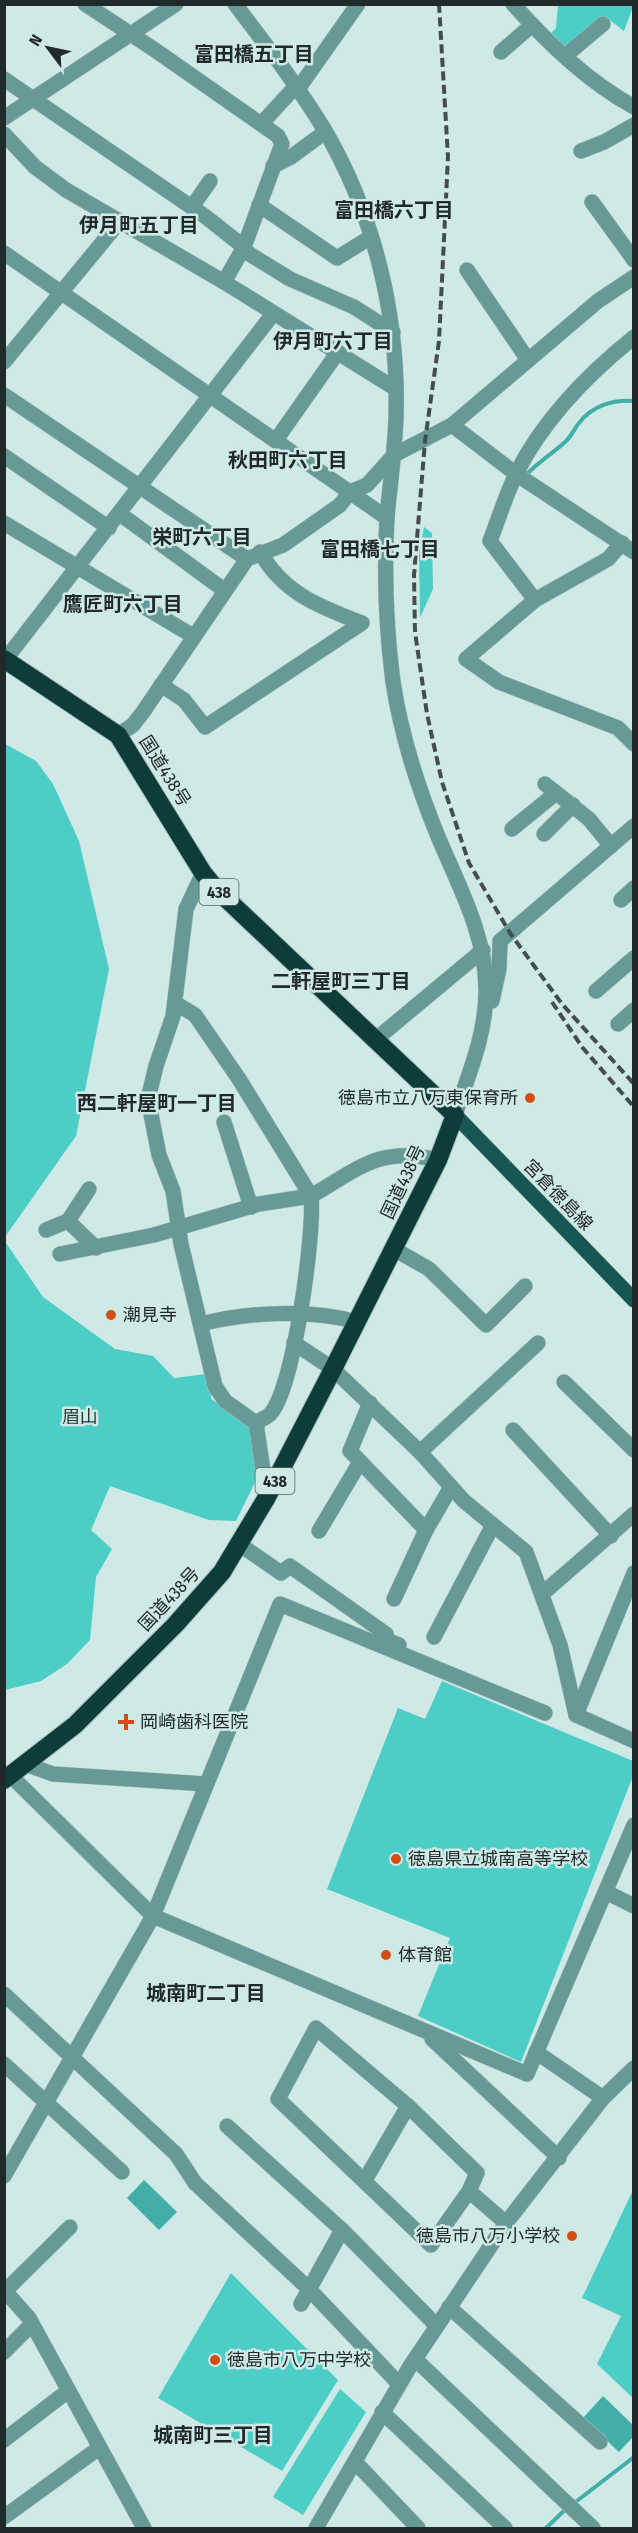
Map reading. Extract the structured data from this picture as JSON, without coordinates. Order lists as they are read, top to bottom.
{
  "streets": {
    "highway": ["国道438号", "438"],
    "main road": ["宮倉徳島線"]
  },
  "crossings": [
    ["国道438号", "宮倉徳島線"]
  ],
  "districts": [
    "富田橋五丁目",
    "富田橋六丁目",
    "伊月町五丁目",
    "伊月町六丁目",
    "秋田町六丁目",
    "栄町六丁目",
    "富田橋七丁目",
    "鷹匠町六丁目",
    "二軒屋町三丁目",
    "西二軒屋町一丁目",
    "城南町二丁目",
    "城南町三丁目"
  ],
  "parks": ["眉山"],
  "places": {
    "other": [
      "徳島市立八万東保育所",
      "潮見寺",
      "徳島県立城南高等学校",
      "体育館",
      "徳島市八万小学校",
      "徳島市八万中学校"
    ],
    "health": ["岡崎歯科医院"]
  },
  "north": "top left"
}
